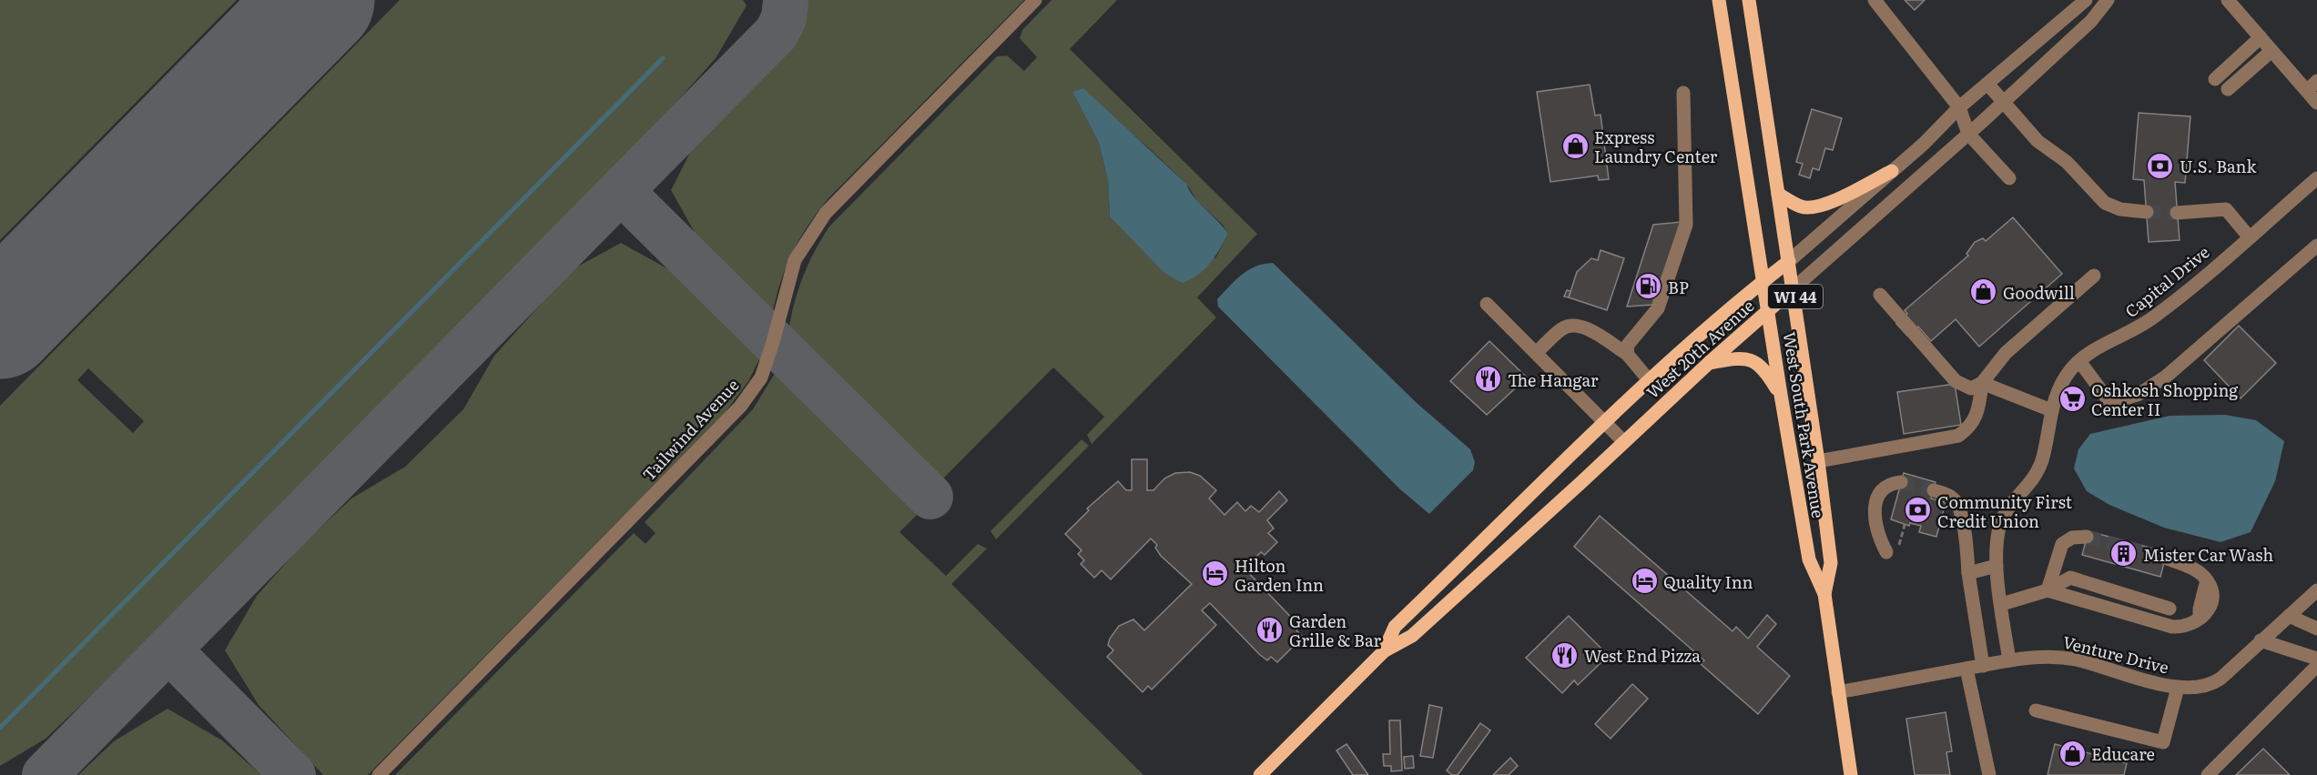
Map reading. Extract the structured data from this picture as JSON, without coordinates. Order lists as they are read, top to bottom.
{
  "streets": {
    "main road": ["WI 44", "West 20th Avenue", "West South Park Avenue"],
    "street": ["Capital Drive", "Tailwind Avenue", "Venture Drive"]
  },
  "crossings": [
    ["Capital Drive", "Venture Drive"],
    ["West 20th Avenue", "West South Park Avenue"],
    ["West South Park Avenue", "Venture Drive"]
  ],
  "places": {
    "shop": ["Express Laundry Center", "Goodwill", "Educare"],
    "bank": ["U.S. Bank", "Community First Credit Union"],
    "fuel station": ["BP"],
    "restaurant": ["The Hangar", "Garden Grille & Bar", "West End Pizza"],
    "supermarket": ["Oshkosh Shopping Center II"],
    "building": ["Mister Car Wash"],
    "hotel": ["Hilton Garden Inn", "Quality Inn"]
  }
}
